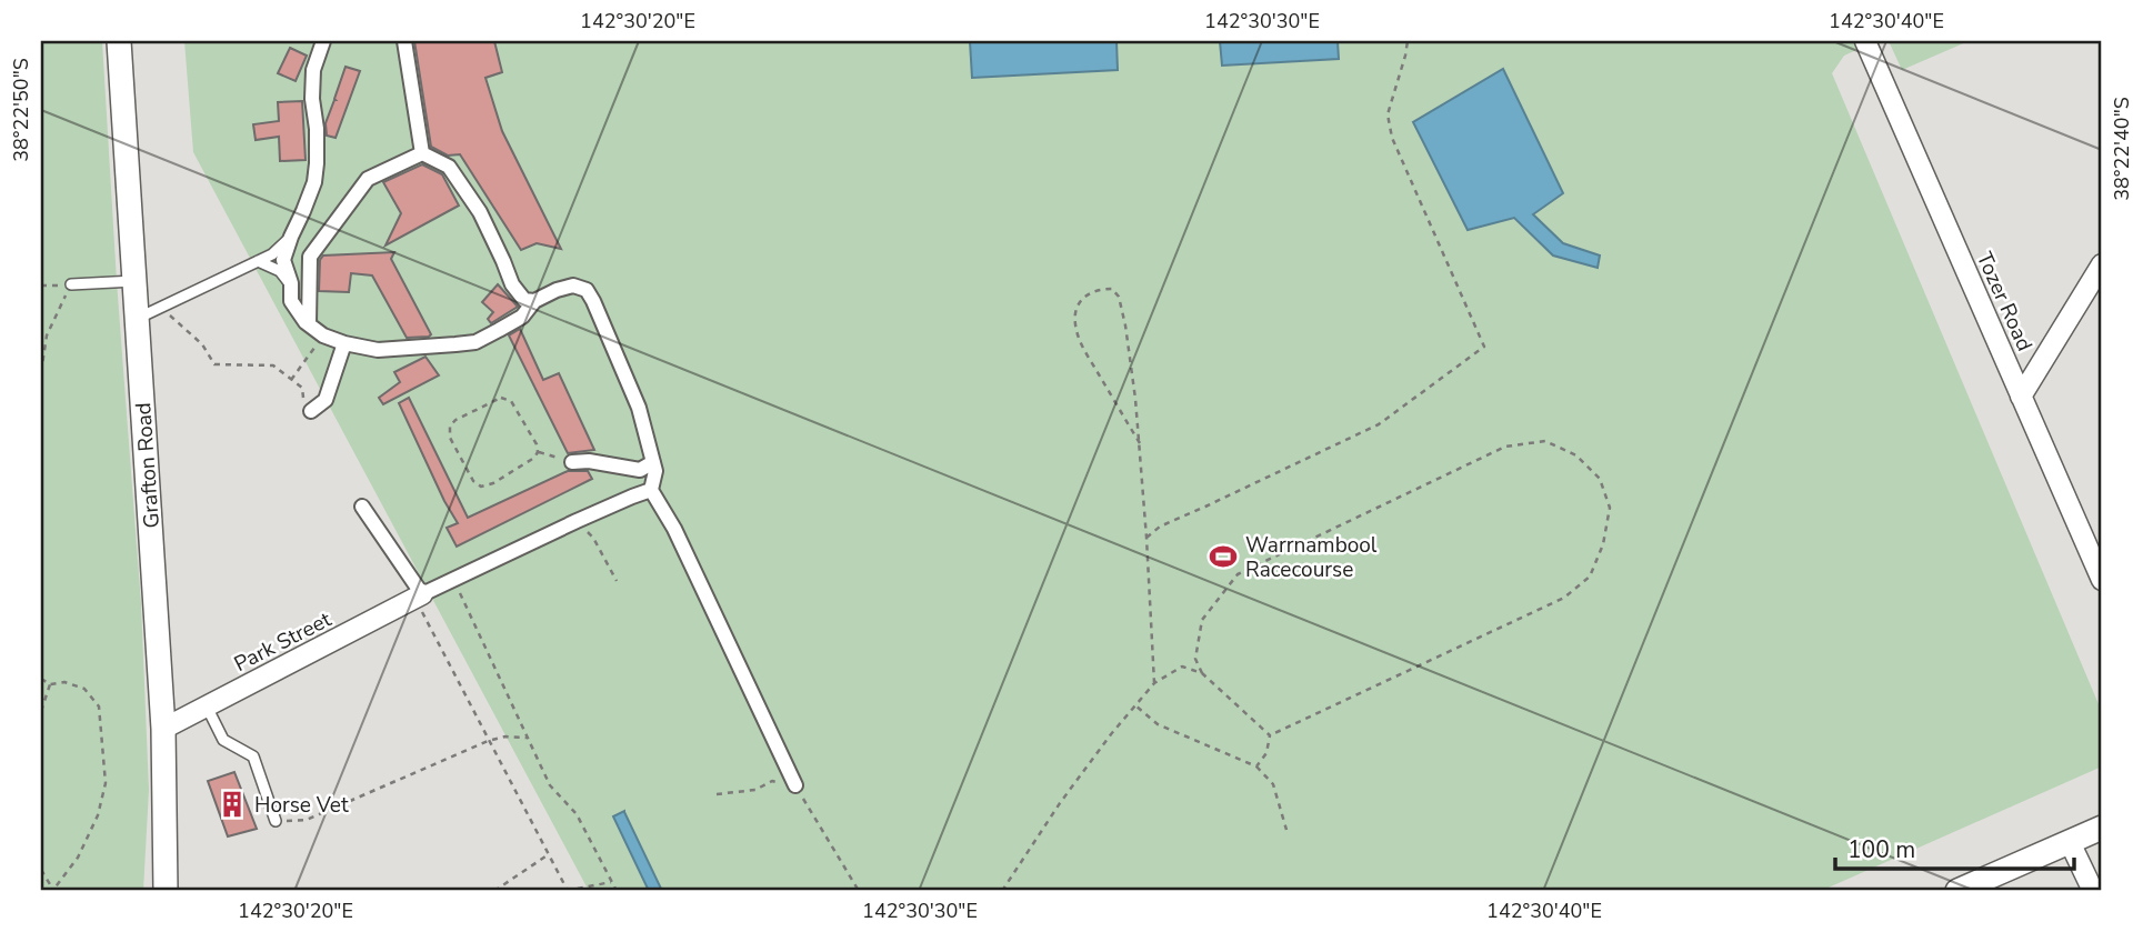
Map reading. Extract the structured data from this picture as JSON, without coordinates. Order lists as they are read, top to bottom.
{
  "streets": {
    "street": ["Tozer Road", "Grafton Road", "Park Street"]
  },
  "crossings": [
    ["Grafton Road", "Park Street"]
  ],
  "places": {
    "sports": ["Warrnambool Racecourse"],
    "building": ["Horse Vet"]
  },
  "scale_bar": "100 m",
  "coordinates": [
    "142°30'20\"E",
    "142°30'30\"E",
    "142°30'40\"E",
    "38°22'50\"S",
    "38°22'40\"S"
  ]
}
